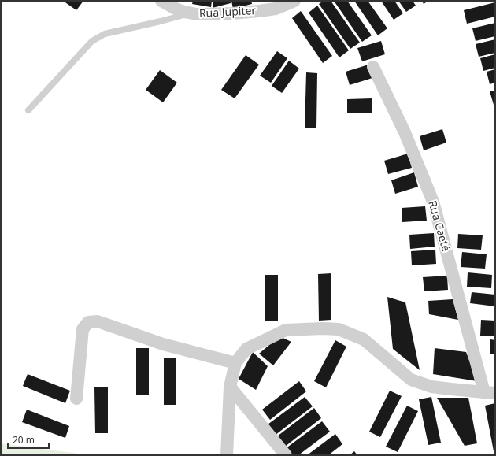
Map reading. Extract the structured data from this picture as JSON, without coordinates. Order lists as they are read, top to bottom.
{
  "streets": {
    "street": ["Rua Jupiter", "Rua Caeté"]
  },
  "scale_bar": "20 m"
}
